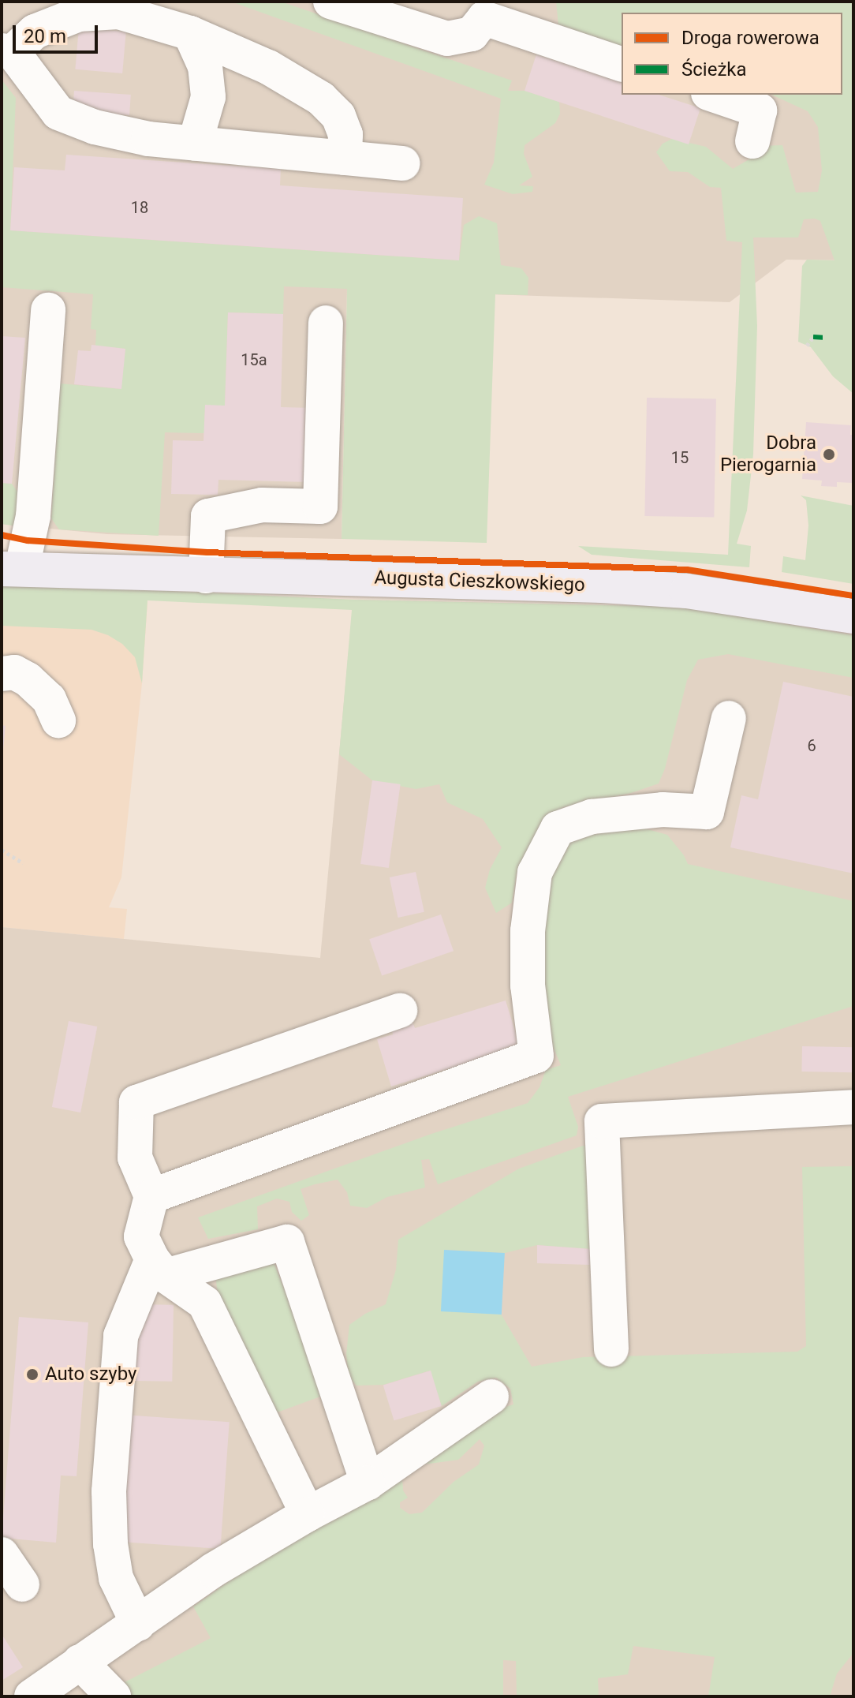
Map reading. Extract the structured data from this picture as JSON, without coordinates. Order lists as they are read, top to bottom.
{
  "streets": {
    "main road": ["Augusta Cieszkowskiego"]
  },
  "places": ["Dobra Pierogarnia", "Auto szyby"],
  "house_numbers": [
    "18",
    "15a",
    "15",
    "6"
  ],
  "legend": ["Droga rowerowa", "Ścieżka"],
  "scale_bar": "20 m"
}
